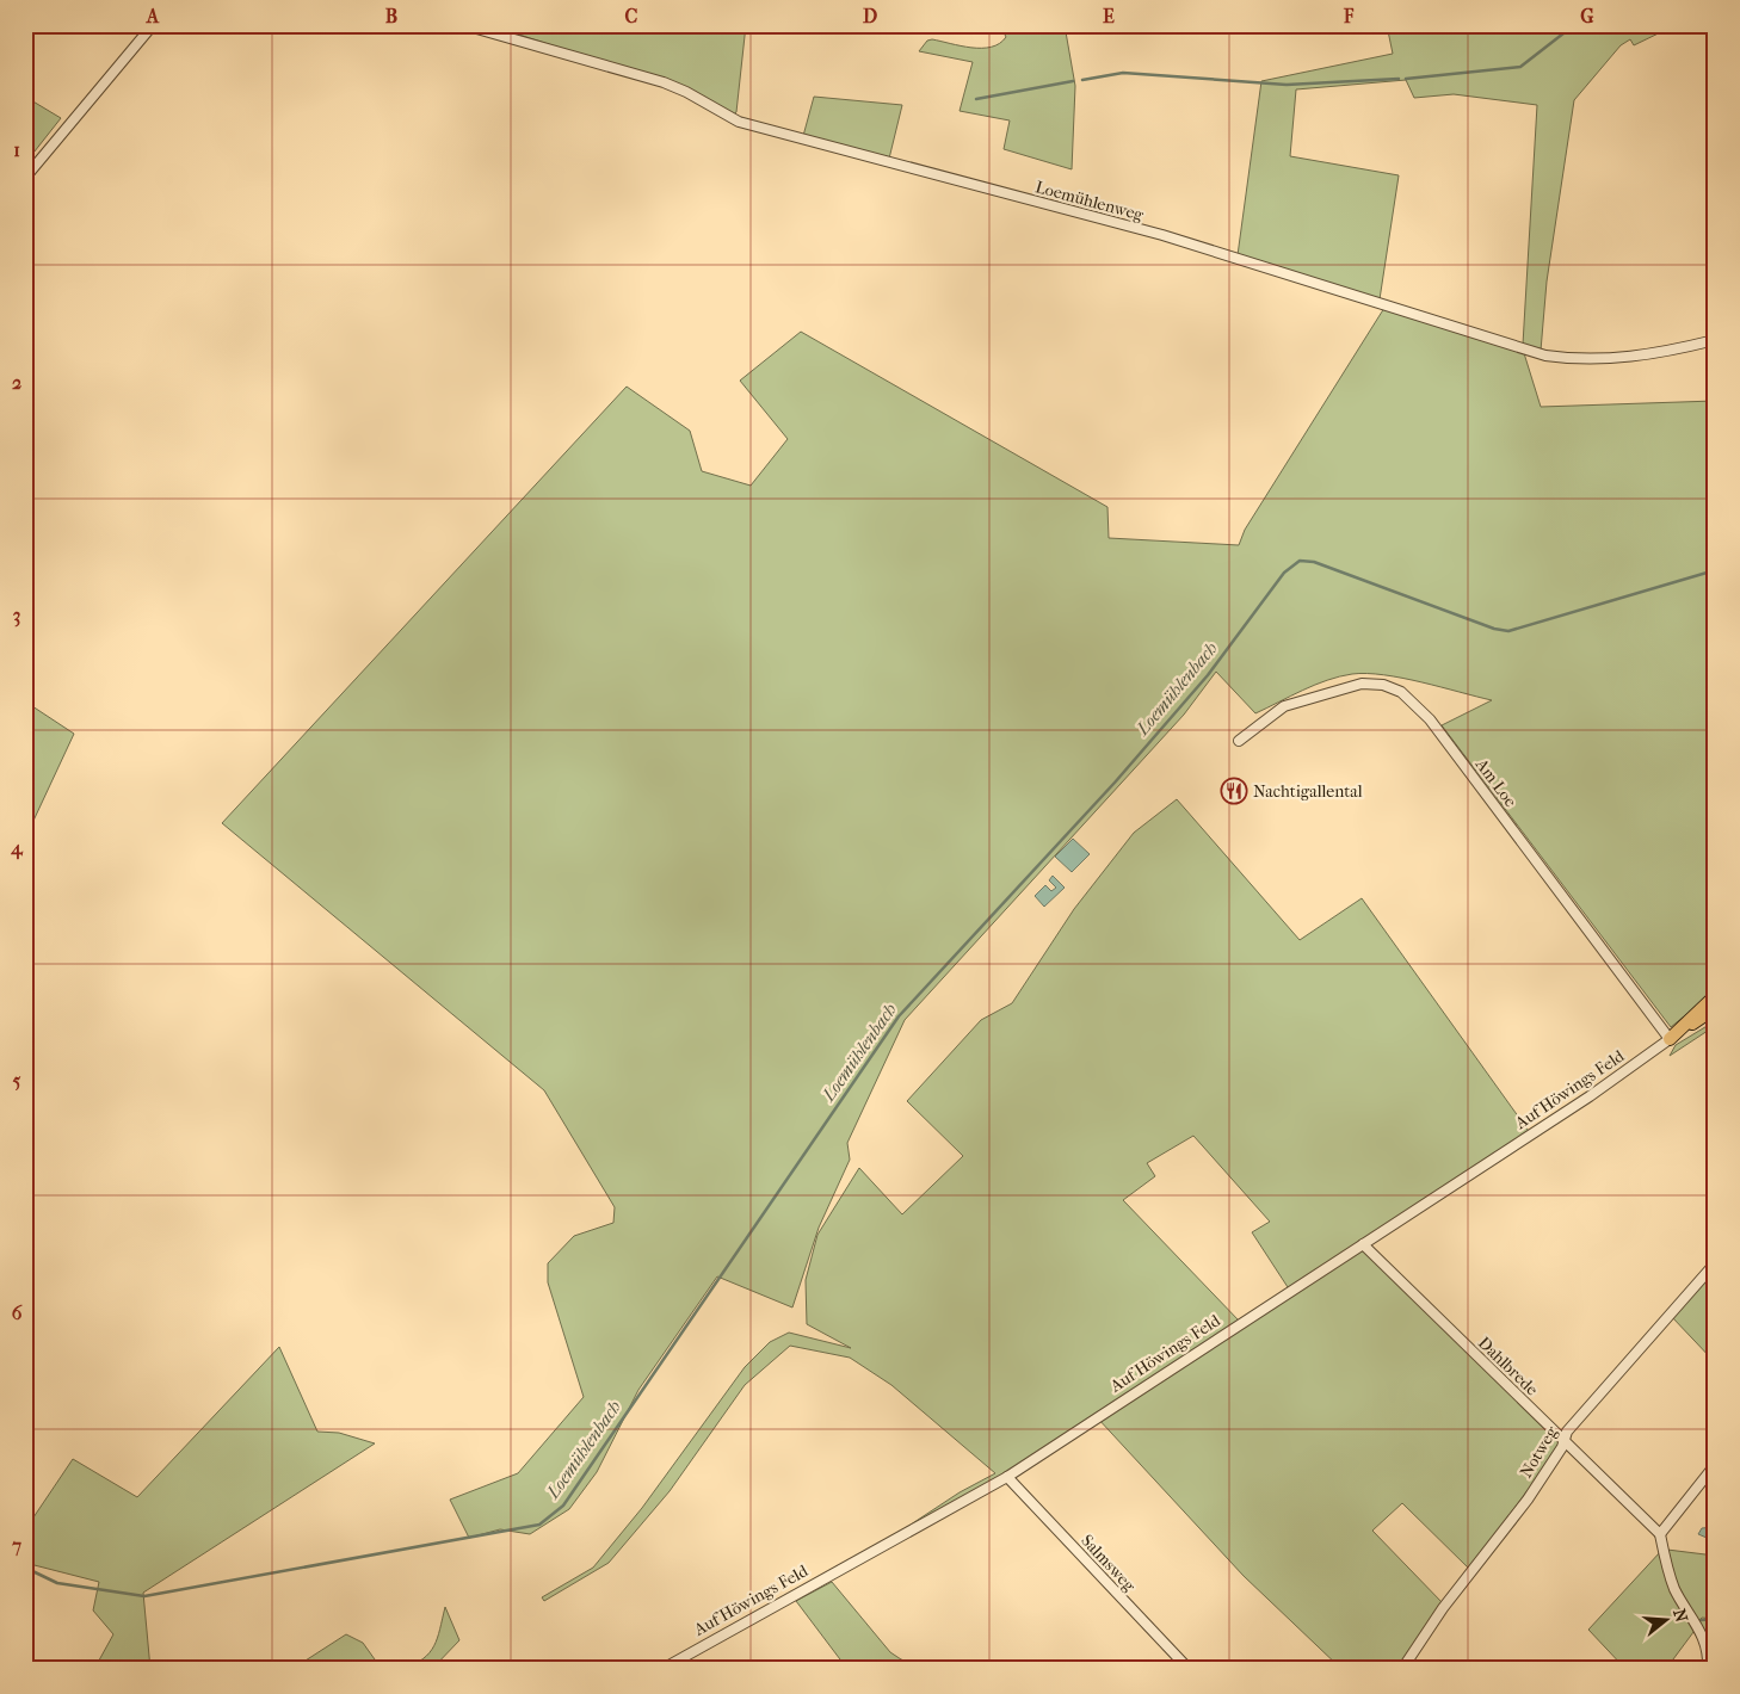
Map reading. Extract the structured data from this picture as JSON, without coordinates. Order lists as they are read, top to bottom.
{
  "streets": {
    "main road": ["Auf Höwings Feld"],
    "street": [
      "Loemühlenweg",
      "Am Loe",
      "Dahlbrede",
      "Notweg",
      "Salmsweg"
    ]
  },
  "crossings": [
    ["Am Loe", "Auf Höwings Feld"],
    ["Auf Höwings Feld", "Dahlbrede"],
    ["Auf Höwings Feld", "Salmsweg"],
    ["Dahlbrede", "Notweg"]
  ],
  "water": ["Loemühlenbach"],
  "places": {
    "restaurant": ["Nachtigallental"]
  },
  "north": "right",
  "grid": {
    "columns": [
      "A",
      "B",
      "C",
      "D",
      "E",
      "F",
      "G"
    ],
    "rows": [
      "1",
      "2",
      "3",
      "4",
      "5",
      "6",
      "7"
    ]
  }
}
